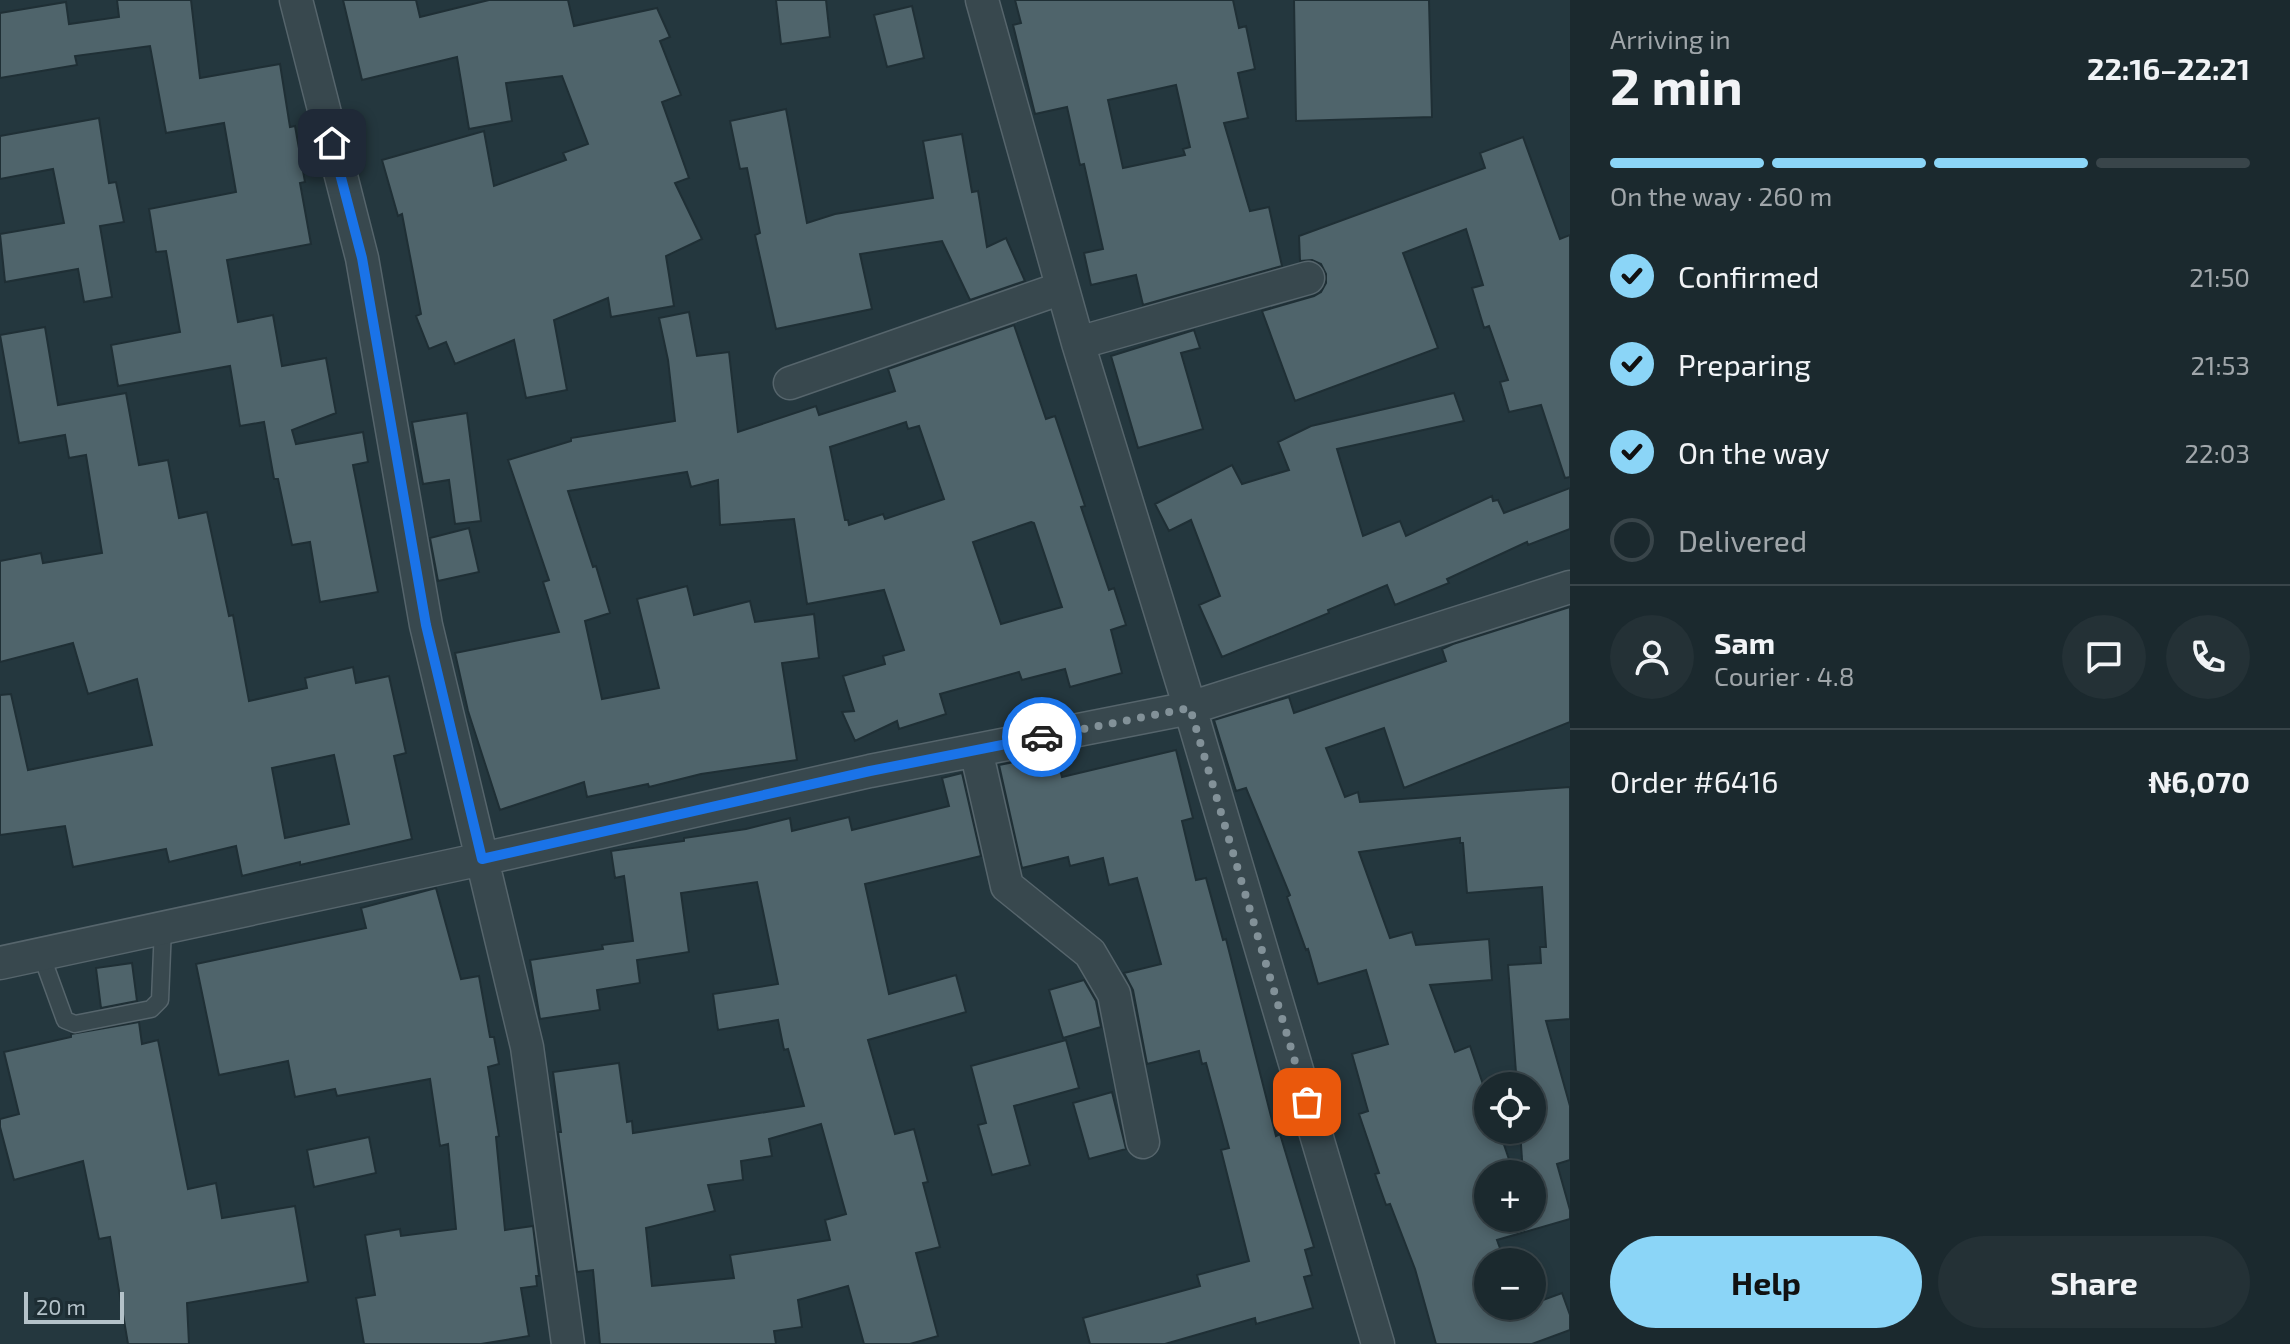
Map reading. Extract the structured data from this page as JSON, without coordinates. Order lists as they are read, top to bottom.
{
  "scale_bar": "20 m",
  "page": {
    "heading": ["2 min", "Arriving in", "22:16–22:21"],
    "panel": [
      "Sam",
      "Courier · 4.8",
      "Order #6416",
      "₦6,070"
    ],
    "bar": "On the way · 260 m",
    "list": [
      ["Confirmed", "21:50"],
      ["Preparing", "21:53"],
      ["On the way", "22:03"],
      "Delivered"
    ],
    "map_buttons": ["+", "−"],
    "buttons": ["Help", "Share"],
    "scale": "20 m"
  }
}
